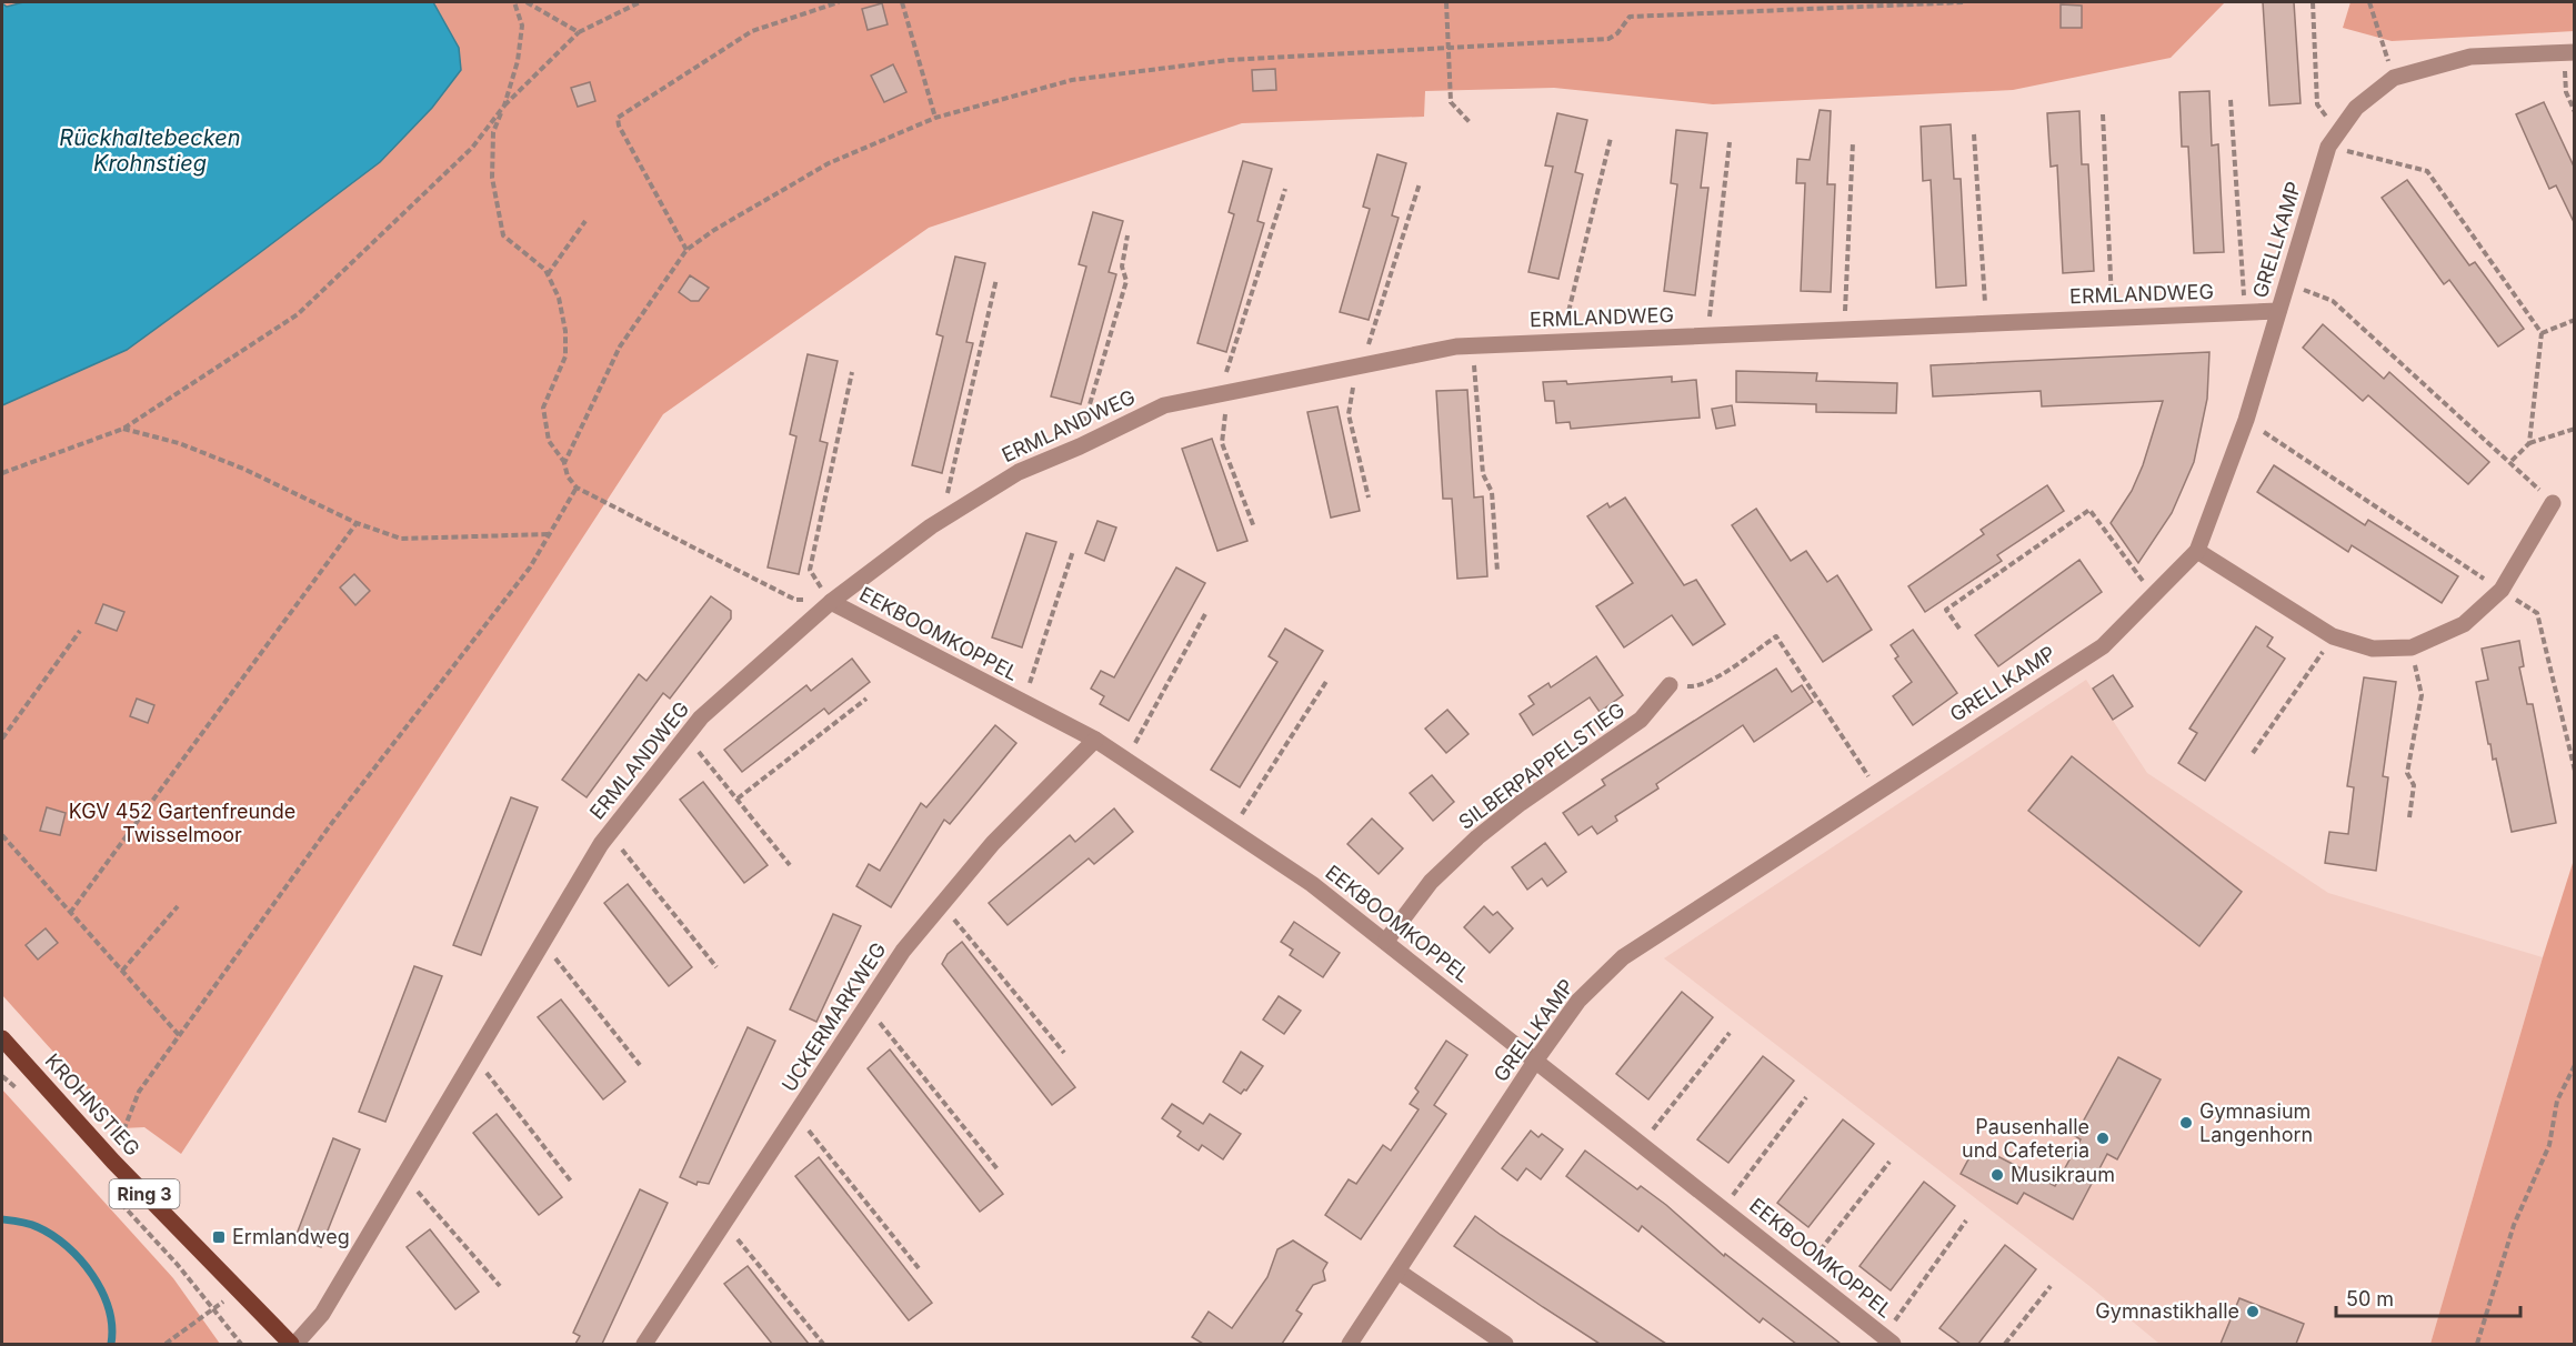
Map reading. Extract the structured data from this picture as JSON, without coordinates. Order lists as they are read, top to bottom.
{
  "streets": {
    "main road": ["KROHNSTIEG", "Ring 3"],
    "street": [
      "GRELLKAMP",
      "ERMLANDWEG",
      "EEKBOOMKOPPEL",
      "SILBERPAPPELSTIEG",
      "UCKERMARKWEG"
    ]
  },
  "crossings": [
    ["GRELLKAMP", "ERMLANDWEG"],
    ["GRELLKAMP", "EEKBOOMKOPPEL"],
    ["ERMLANDWEG", "EEKBOOMKOPPEL"],
    ["EEKBOOMKOPPEL", "SILBERPAPPELSTIEG"],
    ["EEKBOOMKOPPEL", "UCKERMARKWEG"]
  ],
  "water": ["Rückhaltebecken Krohnstieg"],
  "parks": ["KGV 452 Gartenfreunde Twisselmoor"],
  "places": {
    "other": [
      "Gymnasium Langenhorn",
      "Pausenhalle und Cafeteria",
      "Musikraum",
      "Gymnastikhalle"
    ],
    "transit": ["Ermlandweg"]
  },
  "scale_bar": "50 m"
}
